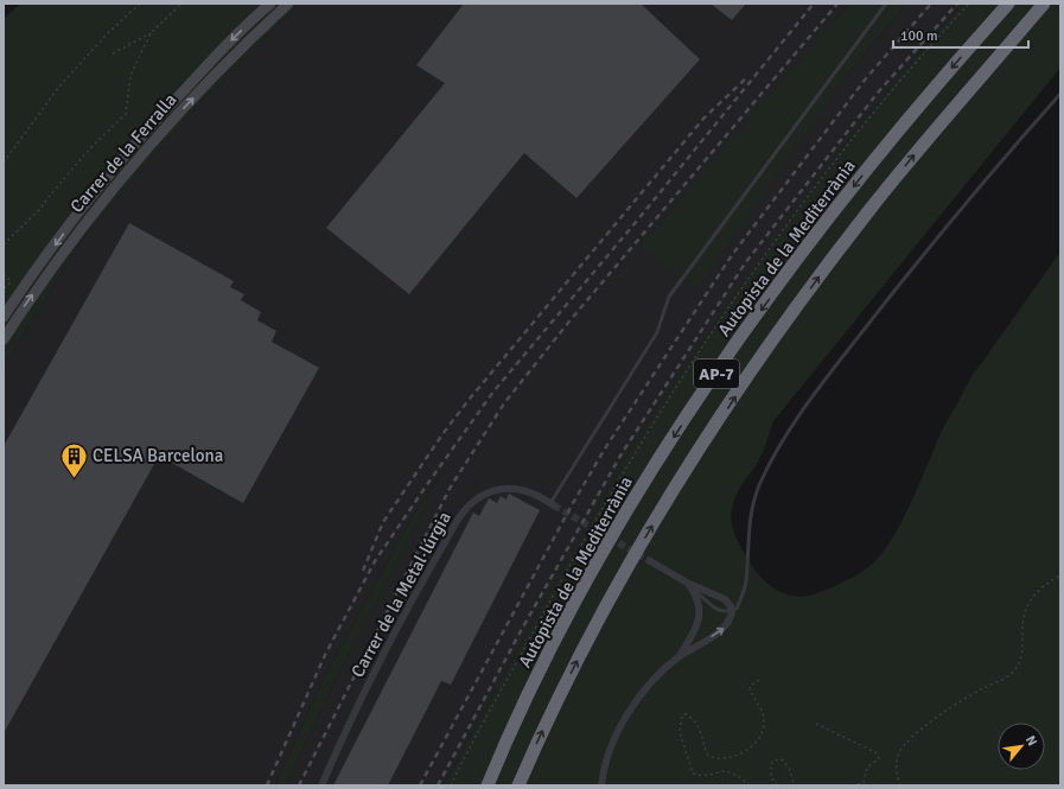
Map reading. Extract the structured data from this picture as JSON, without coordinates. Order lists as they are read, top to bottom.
{
  "streets": {
    "highway": ["Autopista de la Mediterrània", "AP-7"],
    "street": ["Carrer de la Ferralla", "Carrer de la Metal·lúrgia"]
  },
  "places": {
    "building": ["CELSA Barcelona"]
  },
  "scale_bar": "100 m",
  "north": "top right"
}
